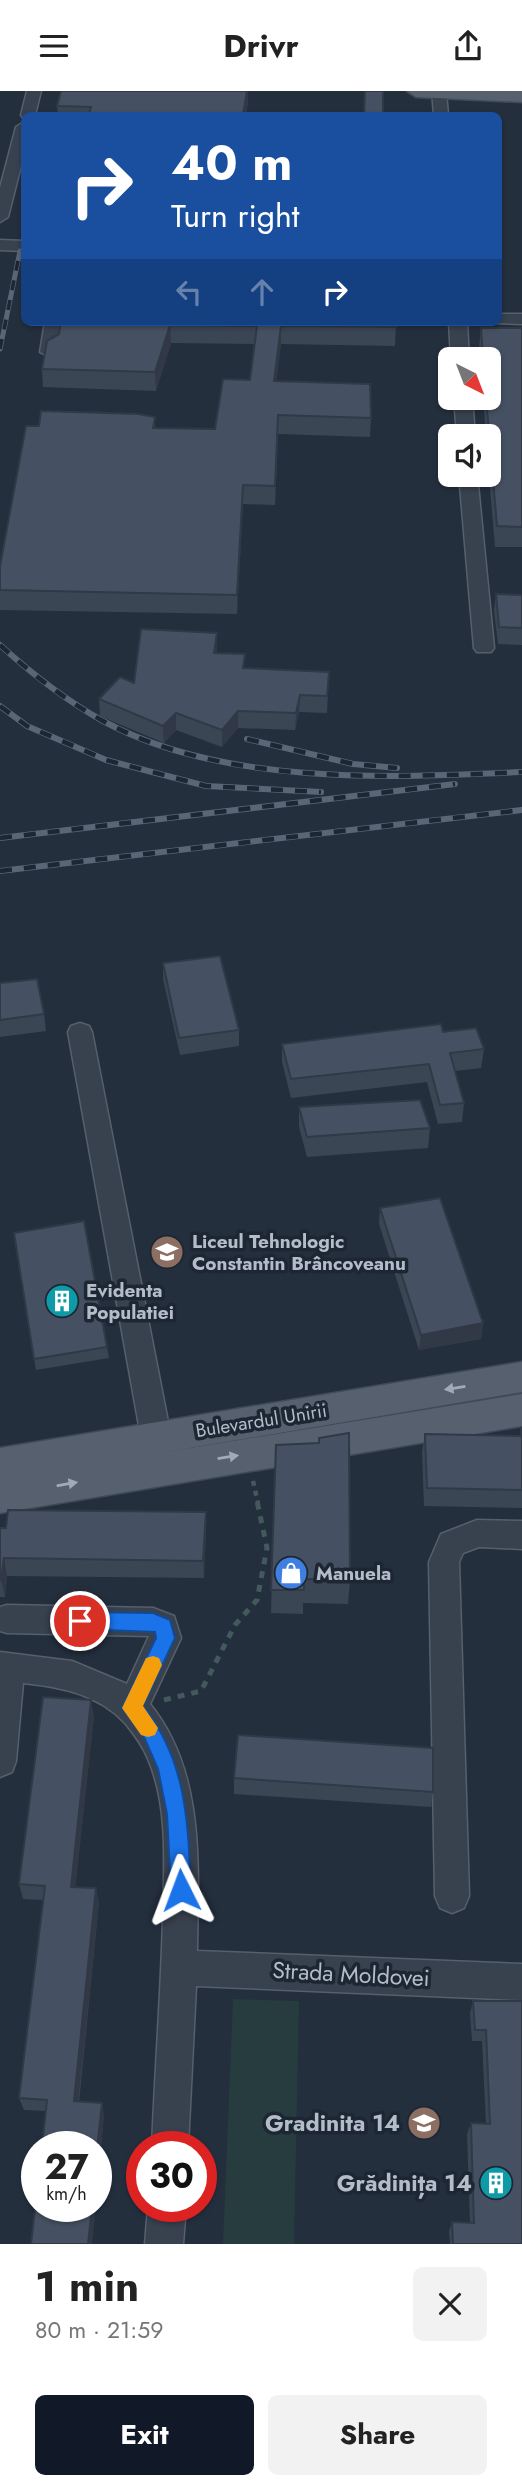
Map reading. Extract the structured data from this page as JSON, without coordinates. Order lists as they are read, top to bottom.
{
  "streets": {
    "main road": ["Bulevardul Unirii"],
    "street": ["Strada Moldovei"]
  },
  "places": {
    "school or university": ["Liceul Tehnologic Constantin Brâncoveanu", "Gradinita 14"],
    "building": ["Evidenta Populatiei", "Grădinița 14"],
    "shop": ["Manuela"]
  },
  "north": "bottom right",
  "page": {
    "header": "Drivr",
    "turn": ["40 m", "Turn right"],
    "speed": "27 km/h",
    "limit": "30",
    "heading": ["1 min", "80 m · 21:59"],
    "buttons": ["Exit", "Share"]
  }
}
